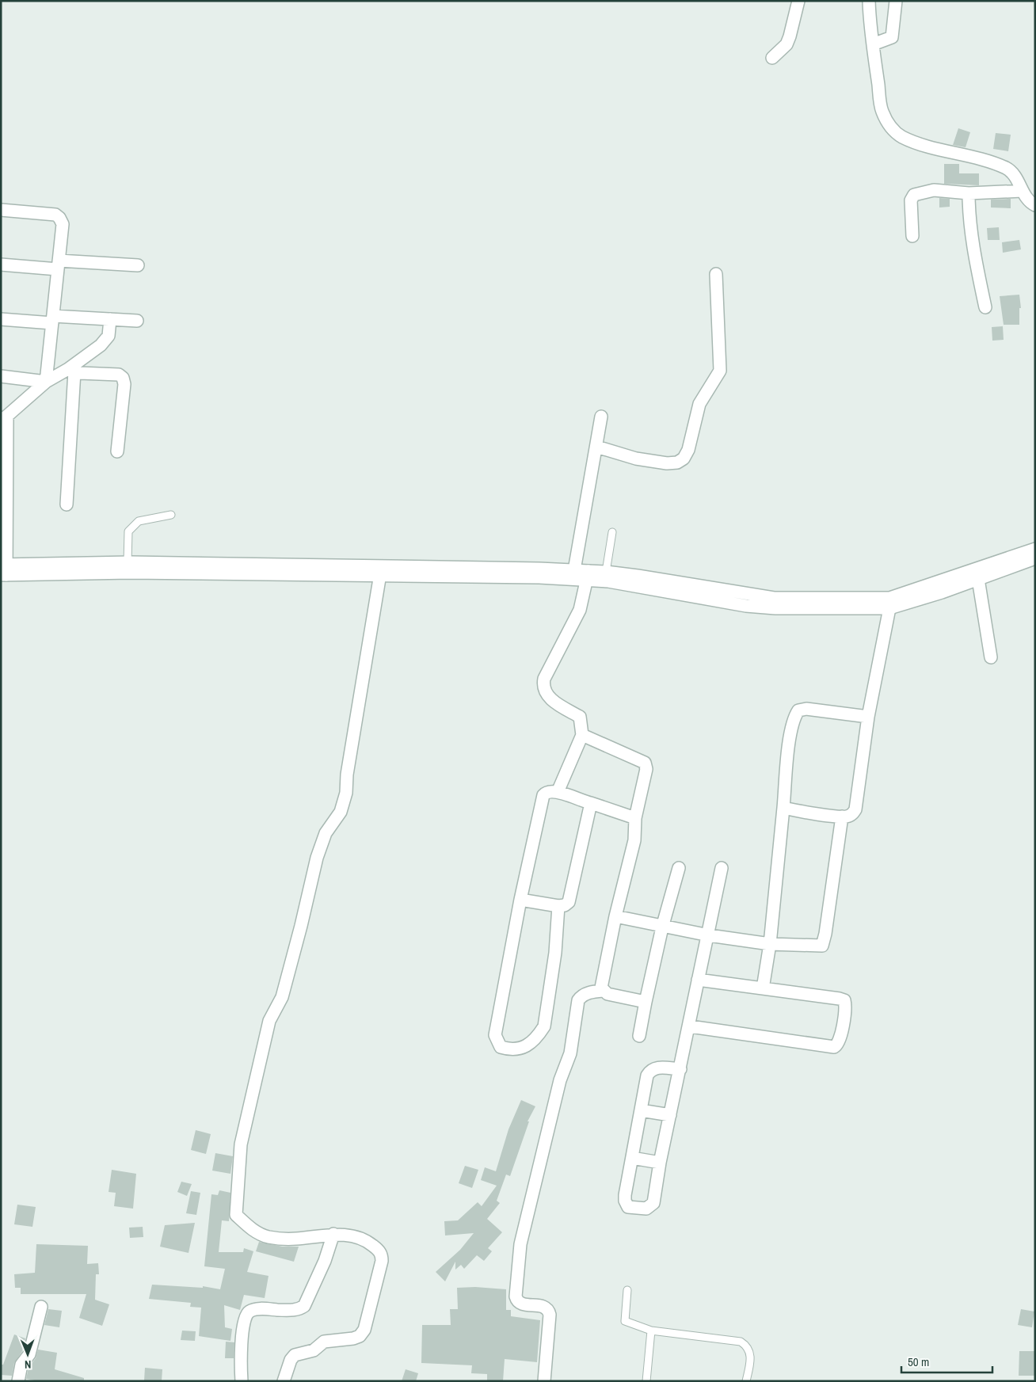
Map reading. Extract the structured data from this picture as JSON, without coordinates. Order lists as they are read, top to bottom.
{
  "scale_bar": "50 m",
  "north": "bottom"
}
